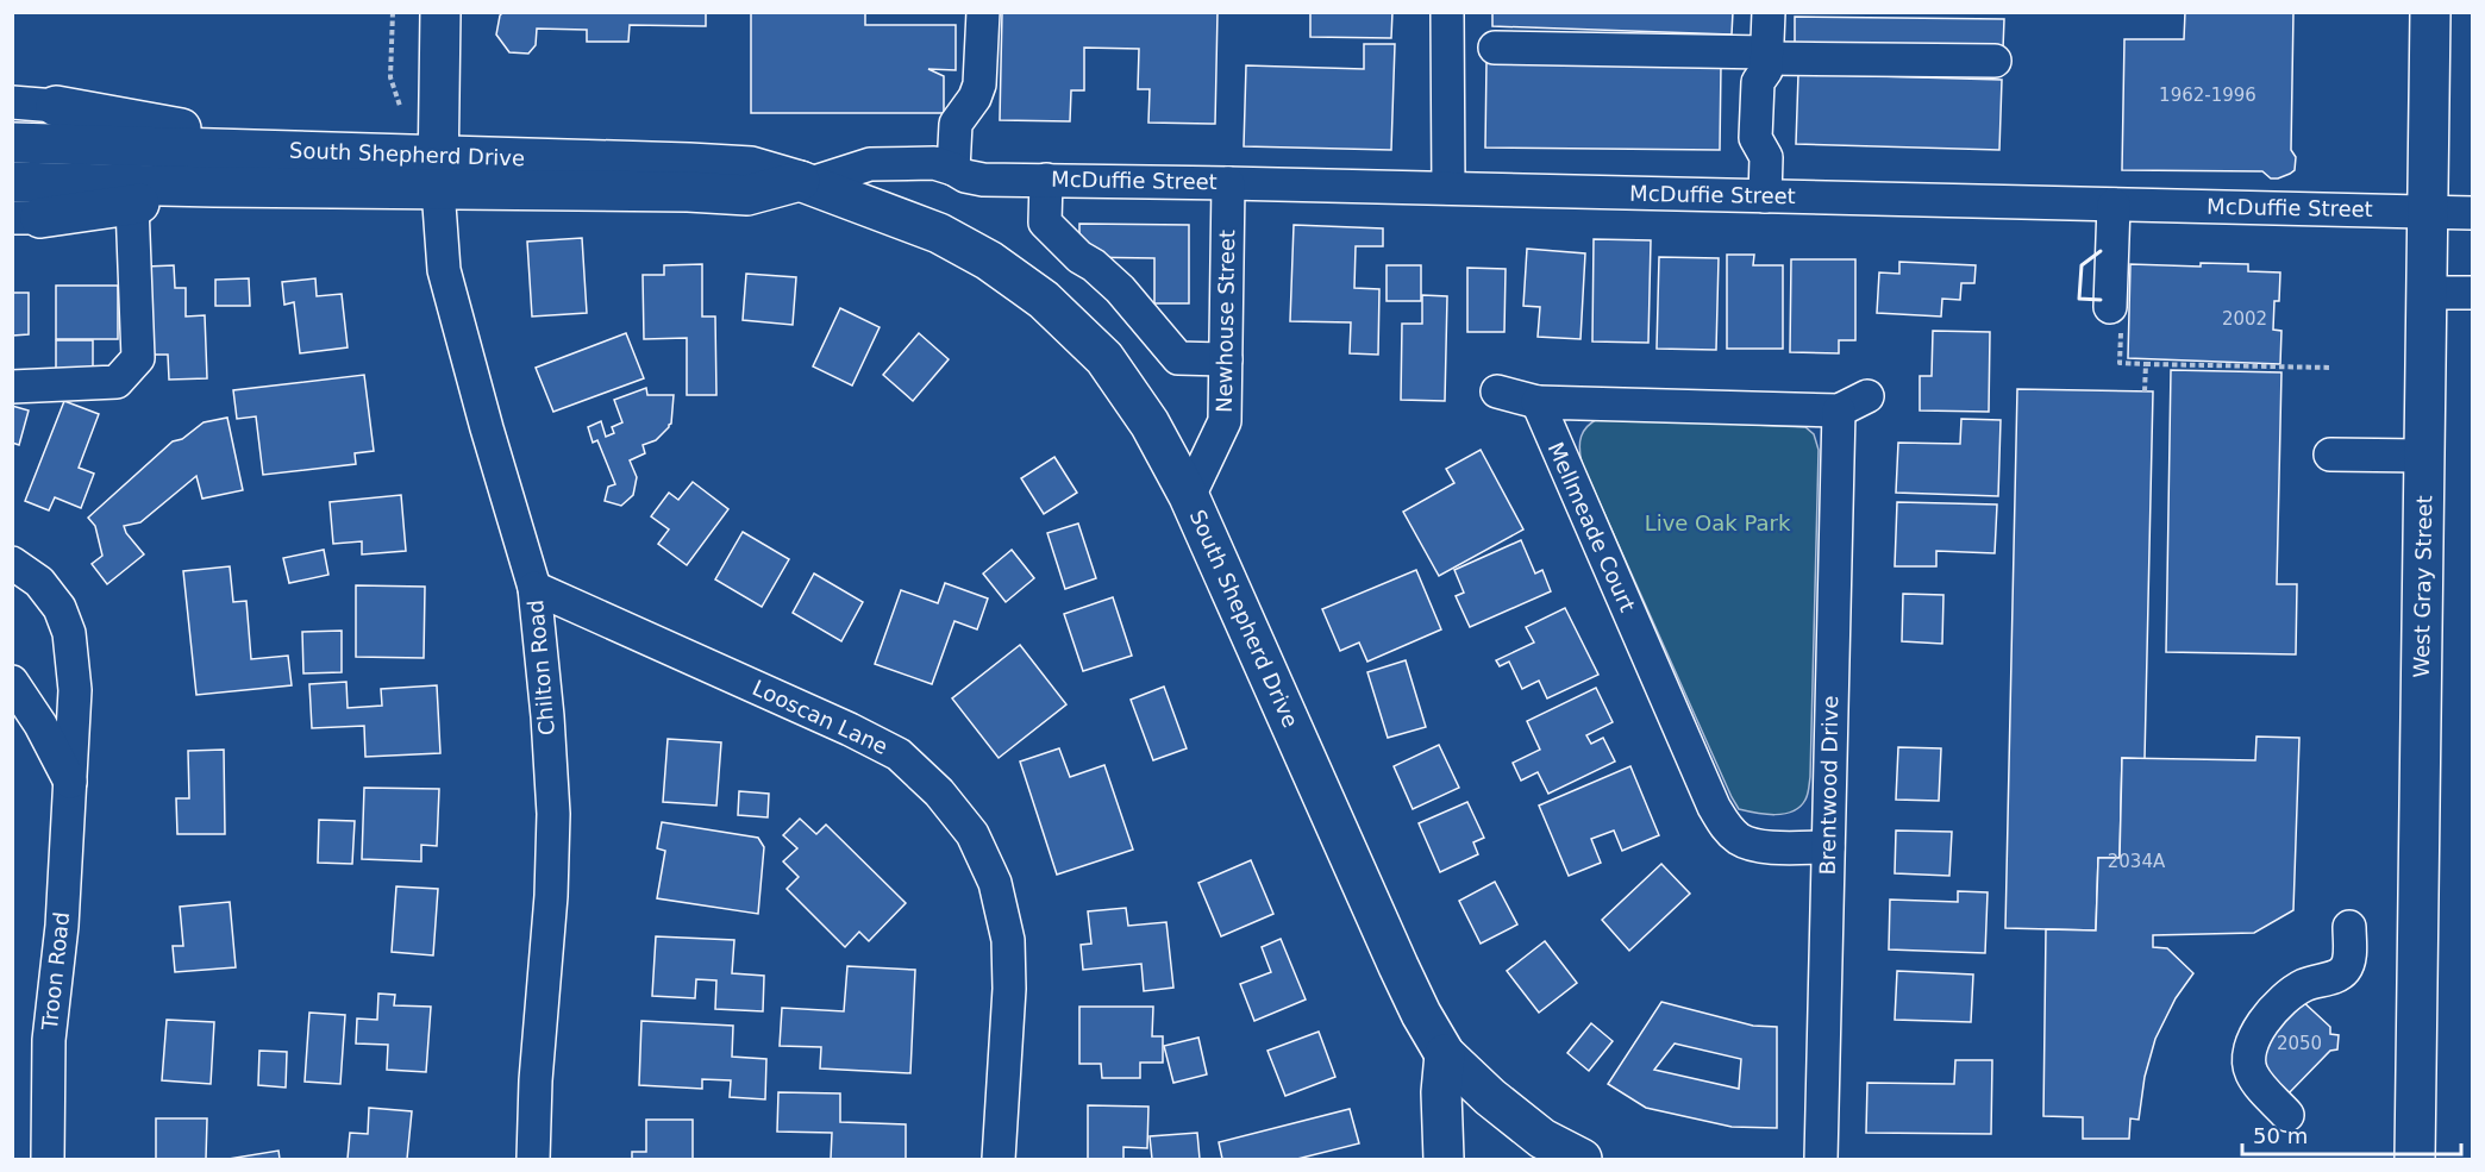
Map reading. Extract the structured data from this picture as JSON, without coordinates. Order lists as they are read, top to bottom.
{
  "streets": {
    "main road": ["South Shepherd Drive", "West Gray Street"],
    "street": [
      "McDuffie Street",
      "Newhouse Street",
      "Mellmeade Court",
      "Chilton Road",
      "Looscan Lane",
      "Brentwood Drive",
      "Troon Road"
    ]
  },
  "crossings": [
    ["South Shepherd Drive", "McDuffie Street"],
    ["South Shepherd Drive", "Newhouse Street"],
    ["South Shepherd Drive", "Chilton Road"],
    ["McDuffie Street", "Newhouse Street"],
    ["McDuffie Street", "West Gray Street"],
    ["Mellmeade Court", "Brentwood Drive"],
    ["Chilton Road", "Looscan Lane"]
  ],
  "parks": ["Live Oak Park"],
  "house_numbers": [
    "1962-1996",
    "2002",
    "2034A",
    "2050"
  ],
  "scale_bar": "50 m"
}
